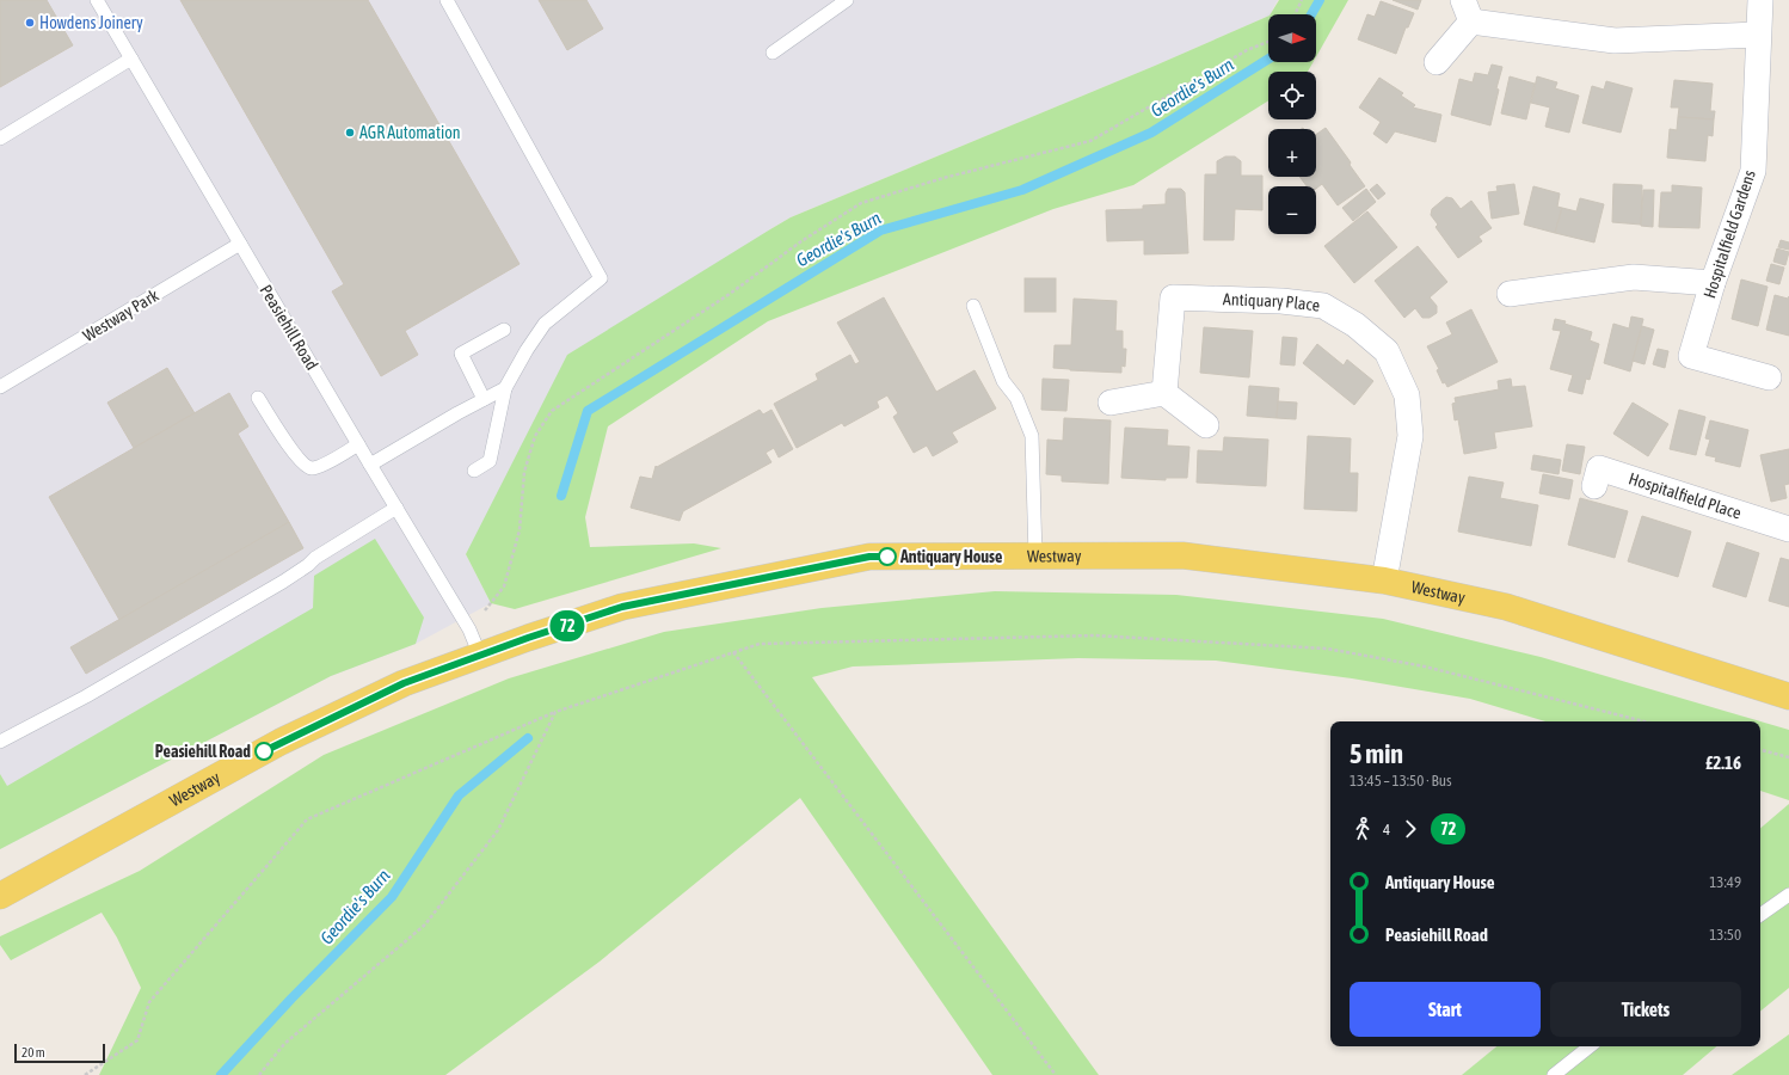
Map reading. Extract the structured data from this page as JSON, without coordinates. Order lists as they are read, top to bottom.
{
  "streets": {
    "main road": ["Westway"],
    "street": ["Hospitalfield Gardens", "Antiquary Place", "Hospitalfield Place"],
    "lane": ["Westway Park", "Peasiehill Road"]
  },
  "crossings": [
    ["Antiquary Place", "Westway"],
    ["Westway Park", "Peasiehill Road"],
    ["Peasiehill Road", "Westway"]
  ],
  "water": ["Geordie's Burn"],
  "places": [
    "Howdens Joinery",
    "AGR Automation",
    "Antiquary House",
    "Peasiehill Road"
  ],
  "lines": ["bus line 72"],
  "scale_bar": "20 m",
  "north": "right",
  "page": {
    "on_map": "72",
    "map_buttons": ["+", "−"],
    "heading": ["5 min", "13:45 – 13:50 · Bus", "£2.16"],
    "legs": ["4", "72"],
    "list": [
      {
        "name": "Antiquary House",
        "value": "13:49"
      },
      {
        "name": "Peasiehill Road",
        "value": "13:50"
      }
    ],
    "buttons": ["Start", "Tickets"],
    "scale": "20 m"
  }
}
